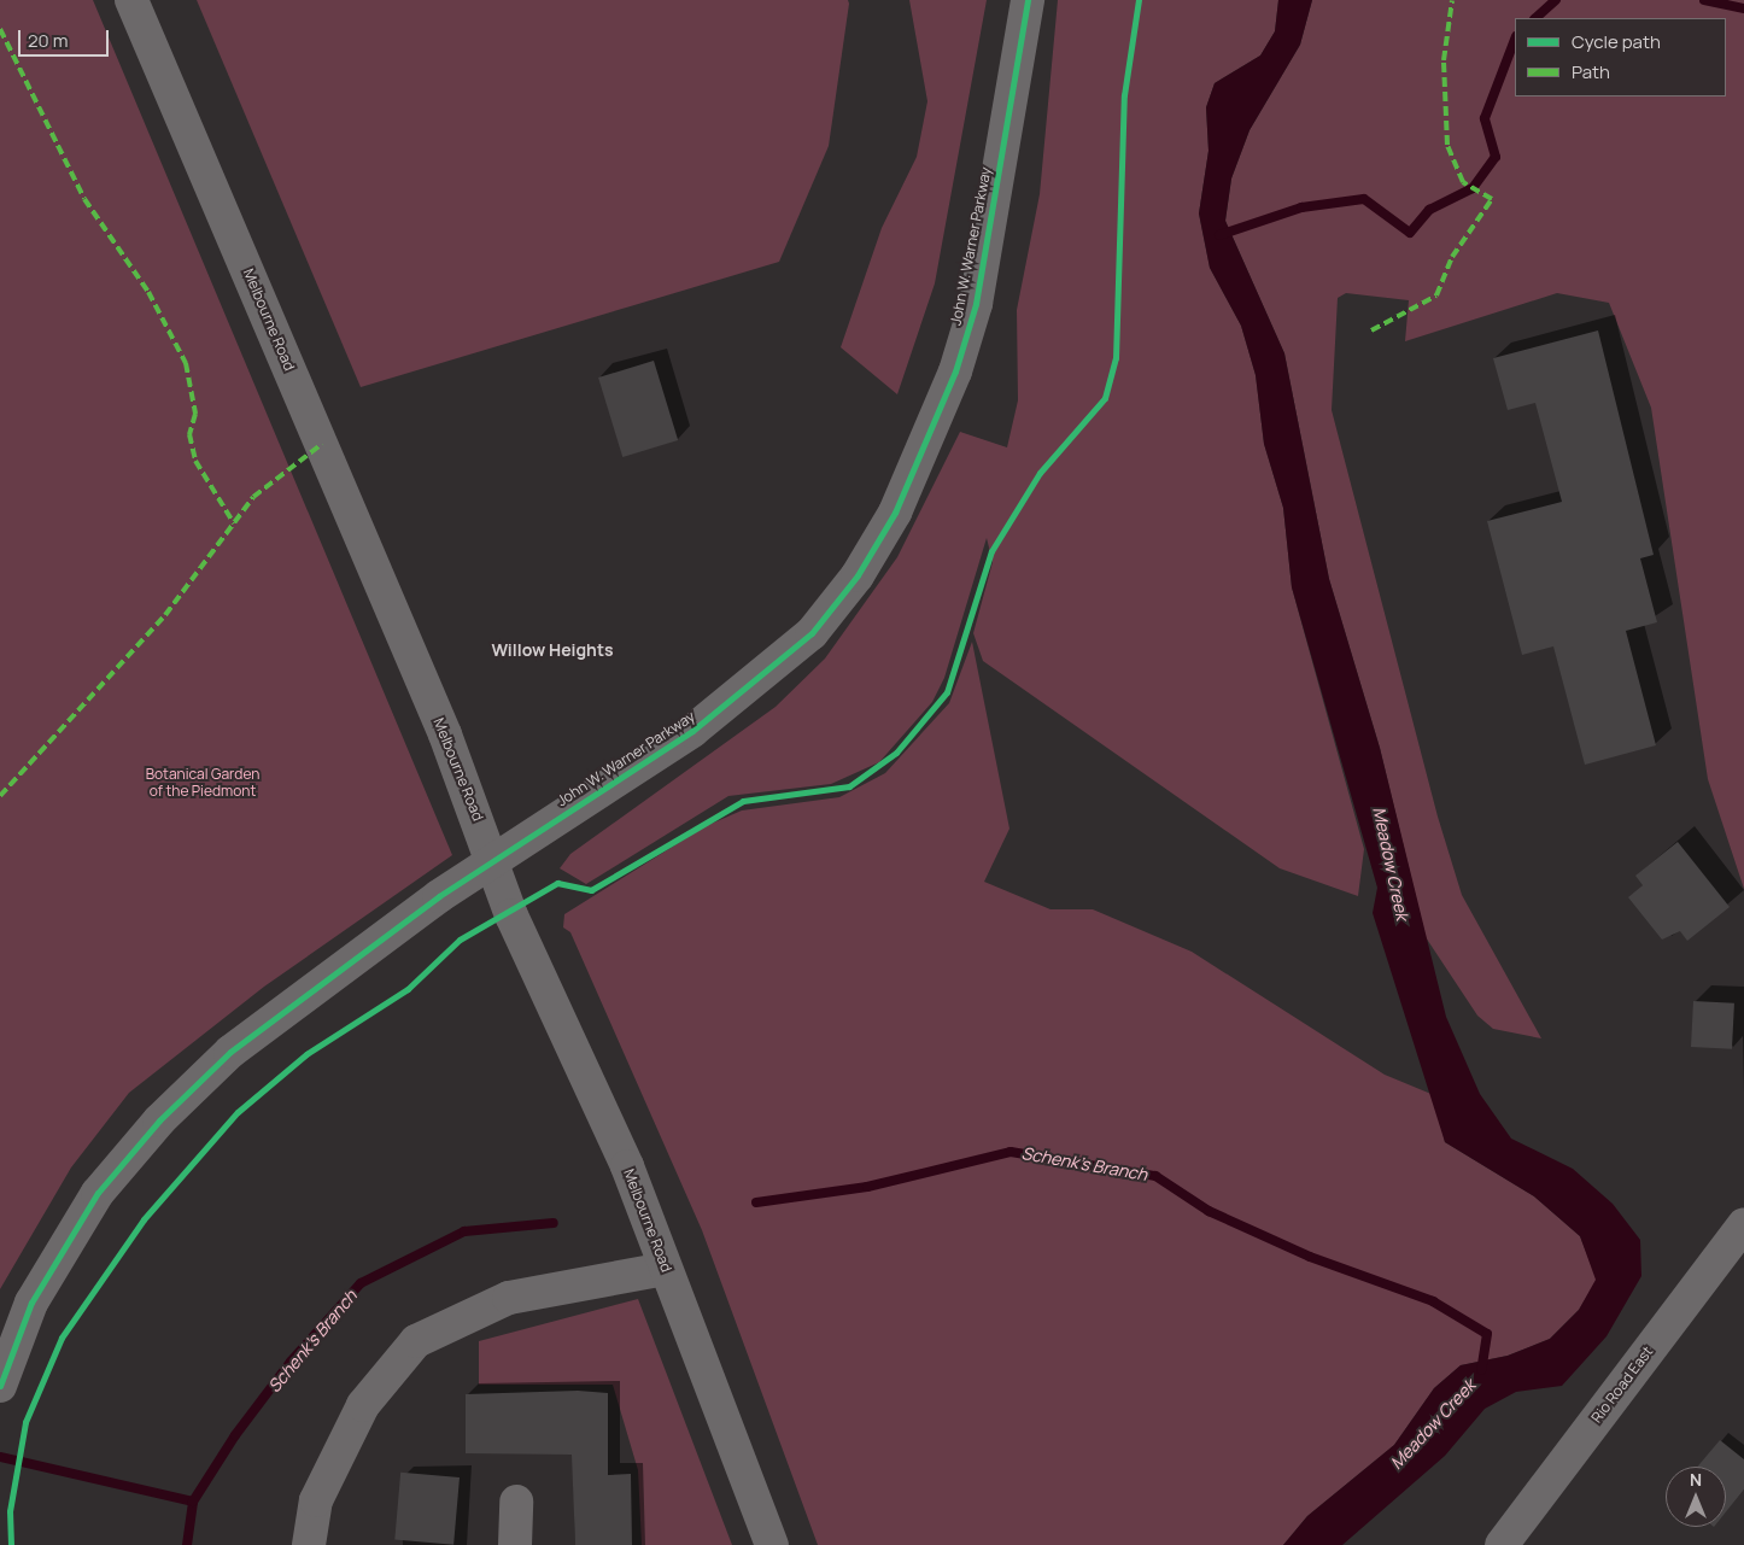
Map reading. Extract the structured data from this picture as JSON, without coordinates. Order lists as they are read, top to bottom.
{
  "streets": {
    "street": ["John W. Warner Parkway", "Melbourne Road", "Rio Road East"]
  },
  "crossings": [
    ["John W. Warner Parkway", "Melbourne Road"]
  ],
  "districts": ["Willow Heights"],
  "water": ["Meadow Creek", "Schenk's Branch"],
  "parks": ["Botanical Garden of the Piedmont"],
  "legend": ["Cycle path", "Path"],
  "scale_bar": "20 m",
  "north": "top"
}
